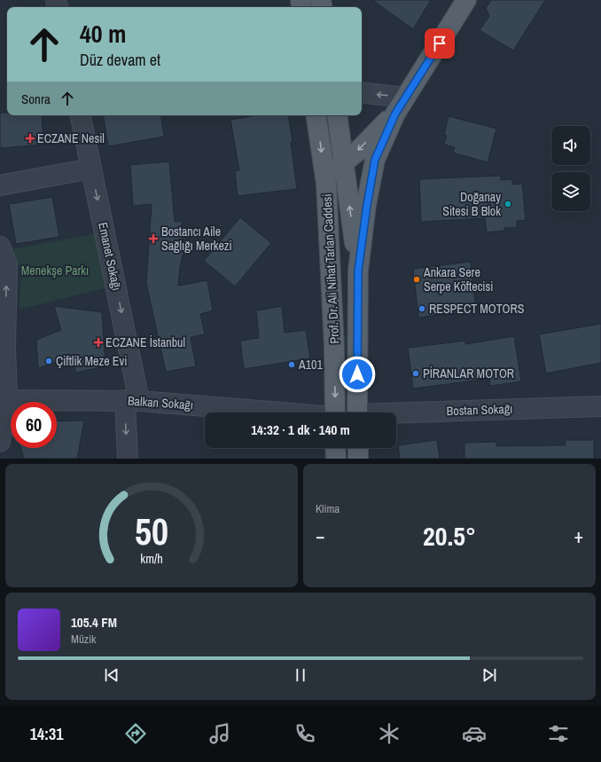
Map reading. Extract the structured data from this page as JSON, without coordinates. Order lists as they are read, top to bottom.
{
  "streets": {
    "main road": ["Prof. Dr. Ali Nihat Tarlan Caddesi"],
    "street": ["Emanet Sokağı", "Balkan Sokağı", "Bostan Sokağı"]
  },
  "crossings": [
    ["Emanet Sokağı", "Balkan Sokağı"]
  ],
  "parks": ["Menekşe Parkı"],
  "places": {
    "health": ["ECZANE Nesil", "Bostancı Aile Sağlığı Merkezi", "ECZANE İstanbul"],
    "other": [
      "Doğanay Sitesi B Blok",
      "Ankara Sere Serpe Köftecisi",
      "RESPECT MOTORS",
      "Çiftlik Meze Evi",
      "A101",
      "PİRANLAR MOTOR"
    ]
  },
  "page": {
    "turn": ["40 m", "Düz devam et"],
    "then": "Sonra",
    "limit": "60",
    "trip": "14:32 · 1 dk · 140 m",
    "tile": "Klima",
    "heat": ["−", "20.5°", "+"],
    "song": ["105.4 FM", "Müzik"],
    "tabs": "14:31",
    "gauge": ["50", "km/h"]
  }
}
